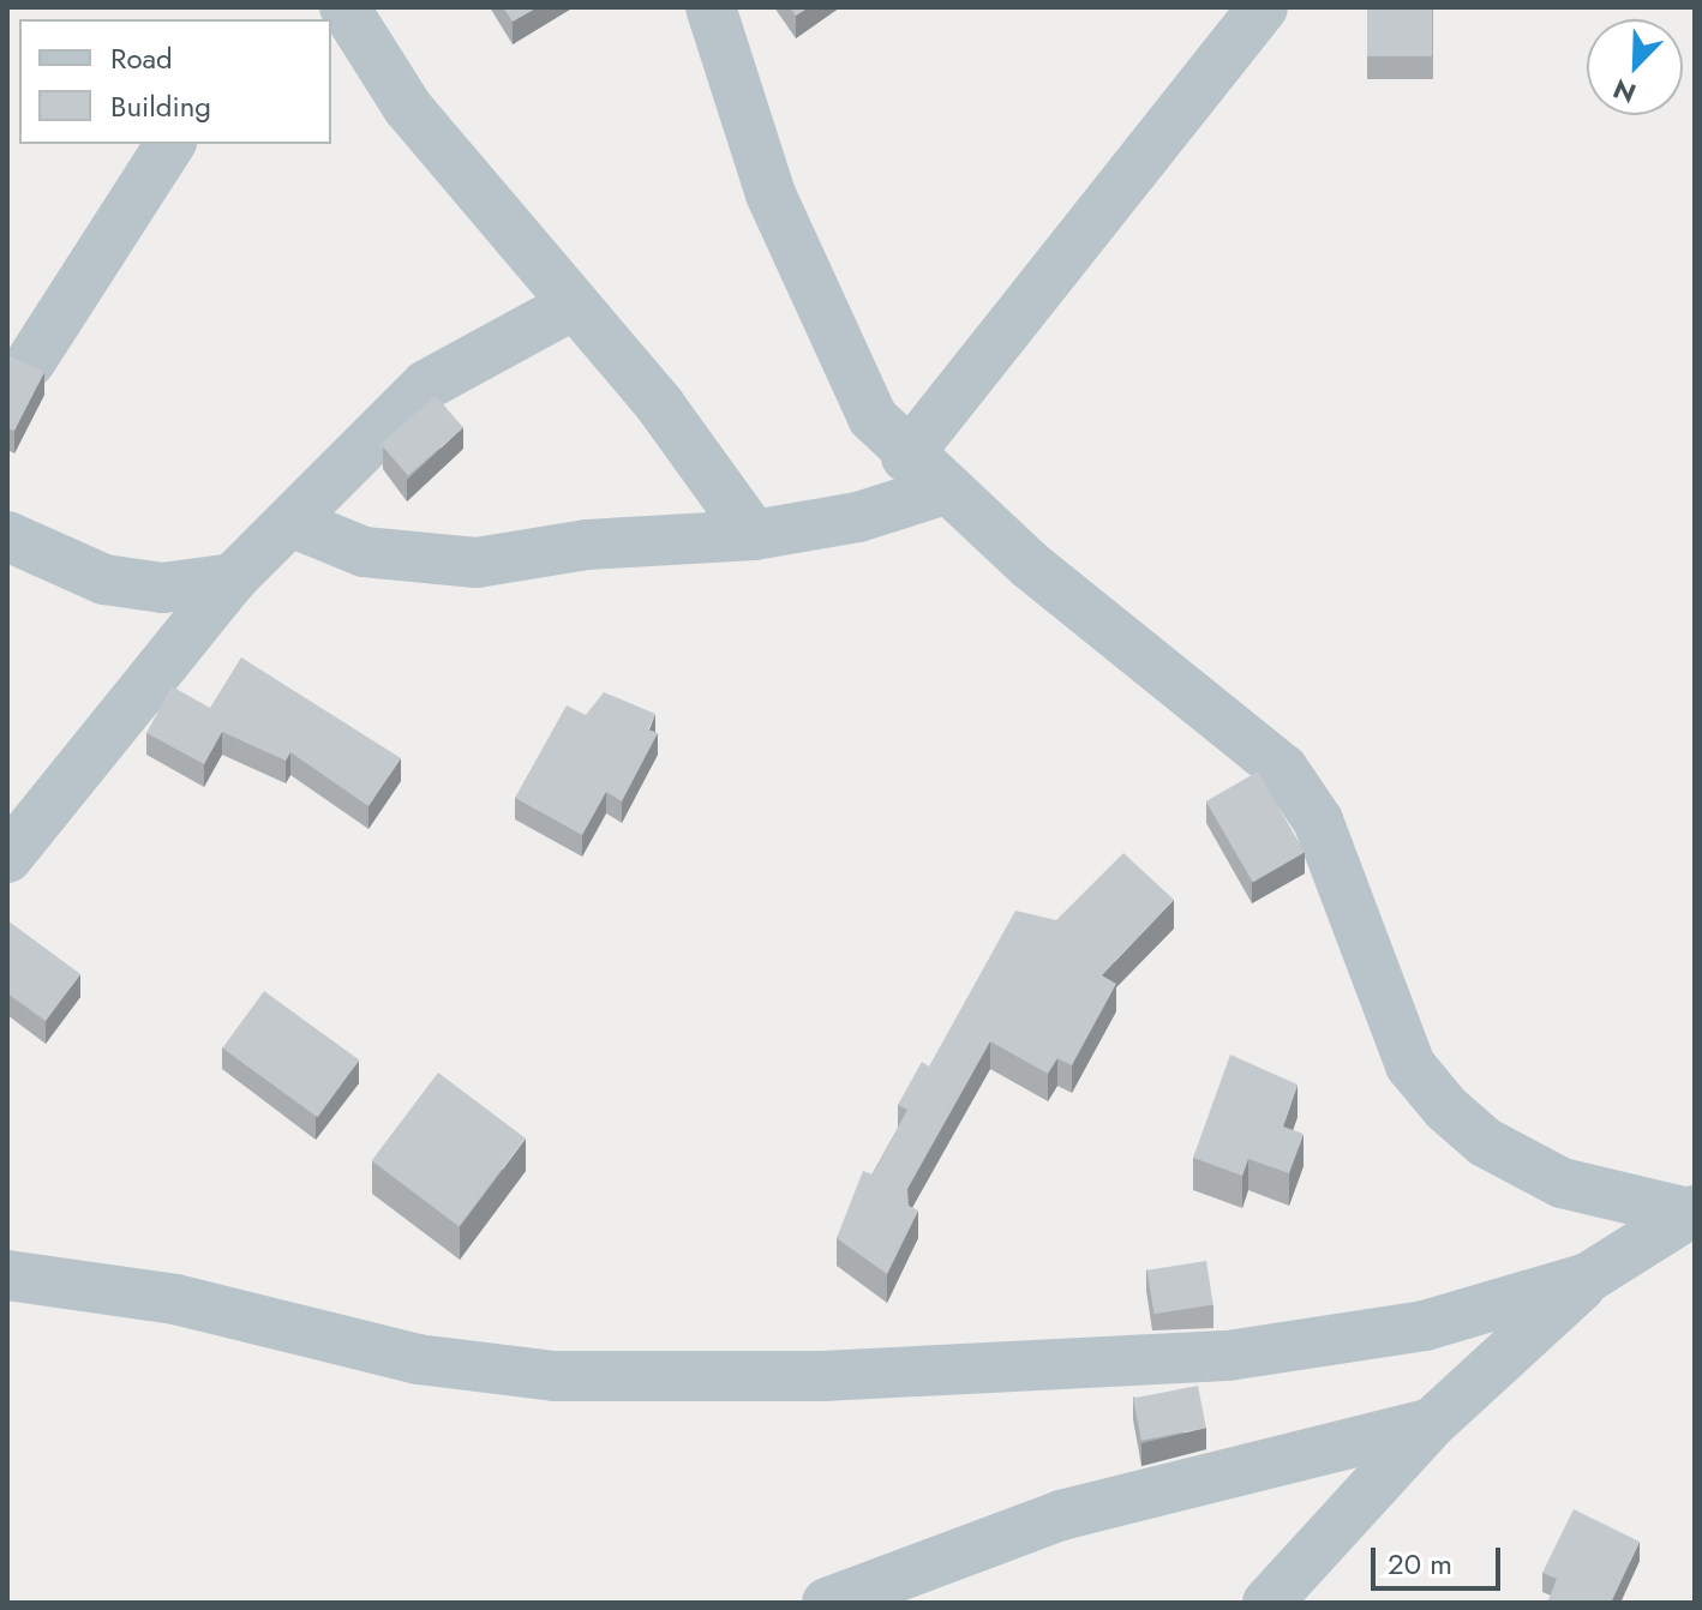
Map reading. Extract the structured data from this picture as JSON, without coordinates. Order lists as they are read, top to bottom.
{
  "legend": ["Road", "Building"],
  "scale_bar": "20 m",
  "north": "bottom left"
}
